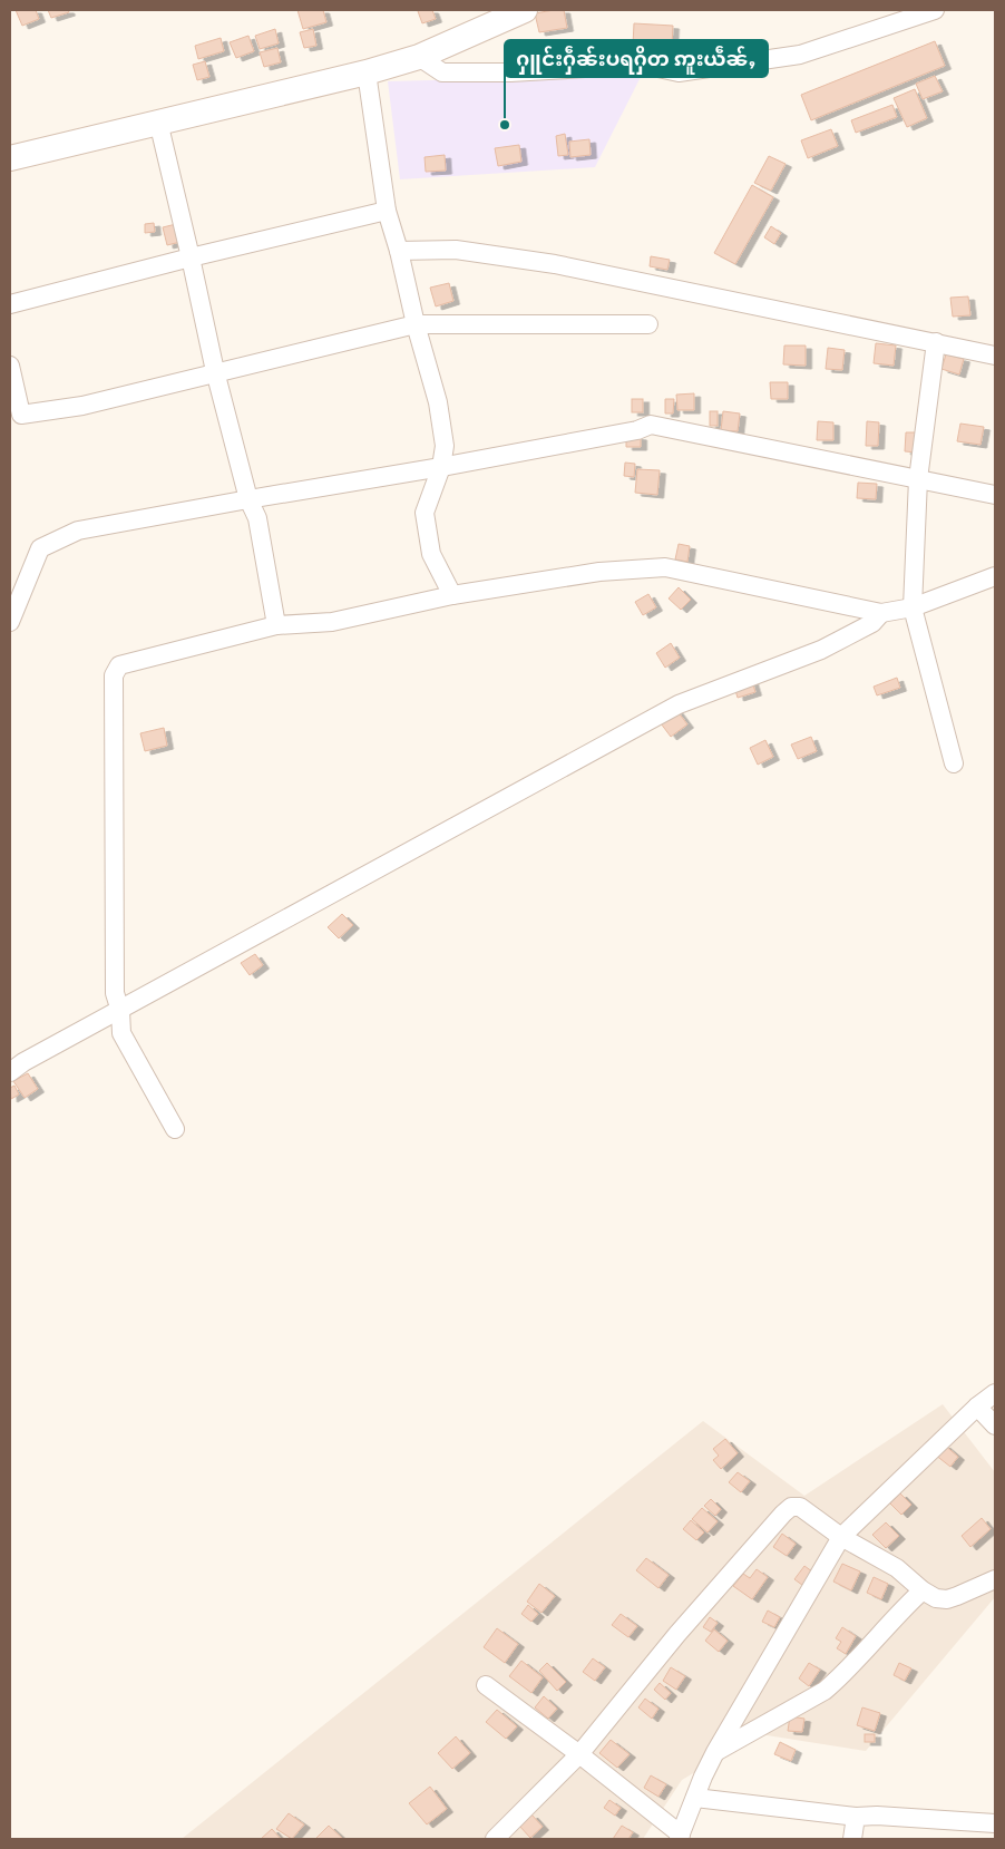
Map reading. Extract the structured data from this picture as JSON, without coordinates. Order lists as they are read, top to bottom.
{
  "places": ["ႁူင်းႁဵၼ်းပရႁိတ ဢူးယဵၼ်ႇ"]
}
